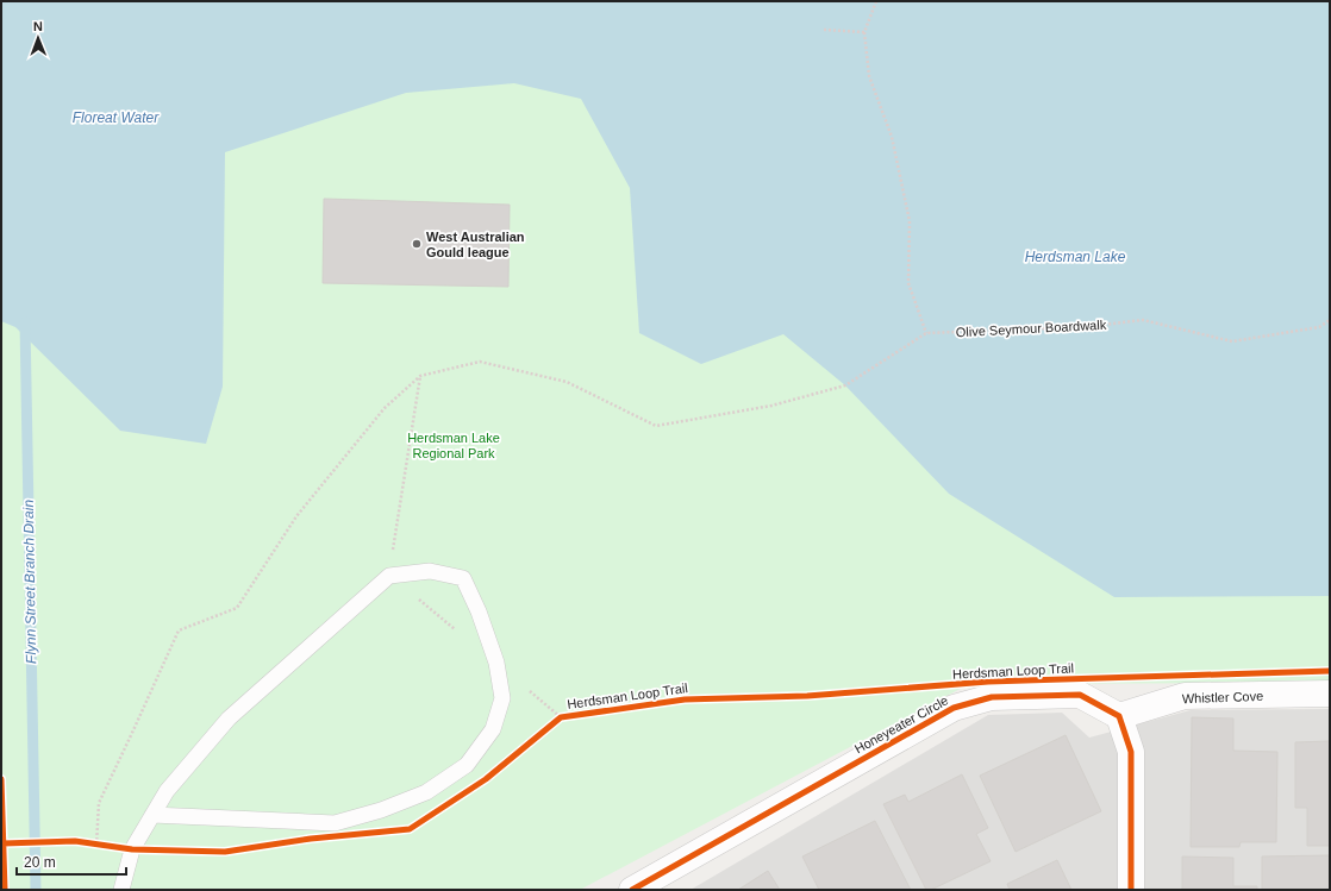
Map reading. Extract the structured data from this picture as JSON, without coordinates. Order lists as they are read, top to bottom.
{
  "streets": {
    "street": ["Whistler Cove", "Honeyeater Circle"],
    "path": ["Olive Seymour Boardwalk"],
    "cycle path": ["Herdsman Loop Trail"]
  },
  "crossings": [
    ["Whistler Cove", "Honeyeater Circle"]
  ],
  "water": ["Floreat Water", "Herdsman Lake", "Flynn Street Branch Drain"],
  "parks": ["Herdsman Lake Regional Park"],
  "places": ["West Australian Gould league"],
  "scale_bar": "20 m",
  "north": "top"
}
